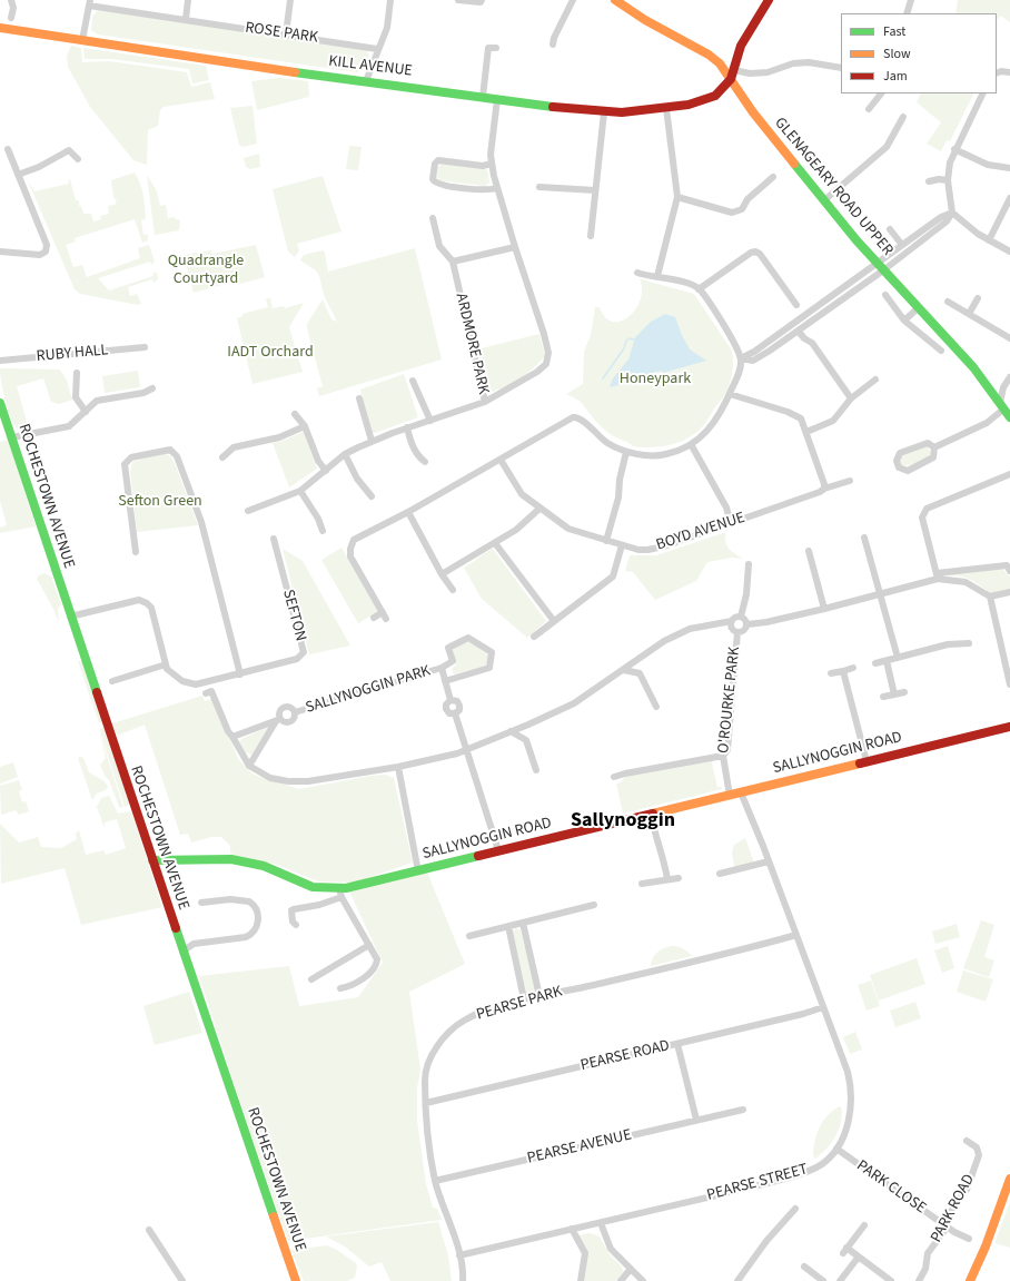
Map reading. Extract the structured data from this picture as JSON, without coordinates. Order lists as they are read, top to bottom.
{
  "streets": {
    "main road": [
      "KILL AVENUE",
      "GLENAGEARY ROAD UPPER",
      "ROCHESTOWN AVENUE",
      "SALLYNOGGIN ROAD"
    ],
    "street": [
      "ROSE PARK",
      "ARDMORE PARK",
      "RUBY HALL",
      "BOYD AVENUE",
      "SEFTON",
      "SALLYNOGGIN PARK",
      "O'ROURKE PARK",
      "PEARSE PARK",
      "PEARSE ROAD",
      "PEARSE AVENUE",
      "PEARSE STREET",
      "PARK CLOSE",
      "PARK ROAD"
    ]
  },
  "crossings": [
    ["ROSE PARK", "KILL AVENUE"],
    ["KILL AVENUE", "GLENAGEARY ROAD UPPER"],
    ["KILL AVENUE", "ARDMORE PARK"],
    ["ROCHESTOWN AVENUE", "SEFTON"],
    ["ROCHESTOWN AVENUE", "SALLYNOGGIN ROAD"],
    ["O'ROURKE PARK", "SALLYNOGGIN ROAD"],
    ["SALLYNOGGIN ROAD", "PEARSE STREET"],
    ["PEARSE PARK", "PEARSE ROAD"],
    ["PEARSE PARK", "PEARSE AVENUE"],
    ["PEARSE PARK", "PEARSE STREET"],
    ["PEARSE ROAD", "PEARSE STREET"],
    ["PEARSE STREET", "PARK CLOSE"],
    ["PARK CLOSE", "PARK ROAD"]
  ],
  "districts": ["Sallynoggin"],
  "parks": [
    "Quadrangle Courtyard",
    "IADT Orchard",
    "Honeypark",
    "Sefton Green"
  ],
  "legend": ["Fast", "Slow", "Jam"]
}
